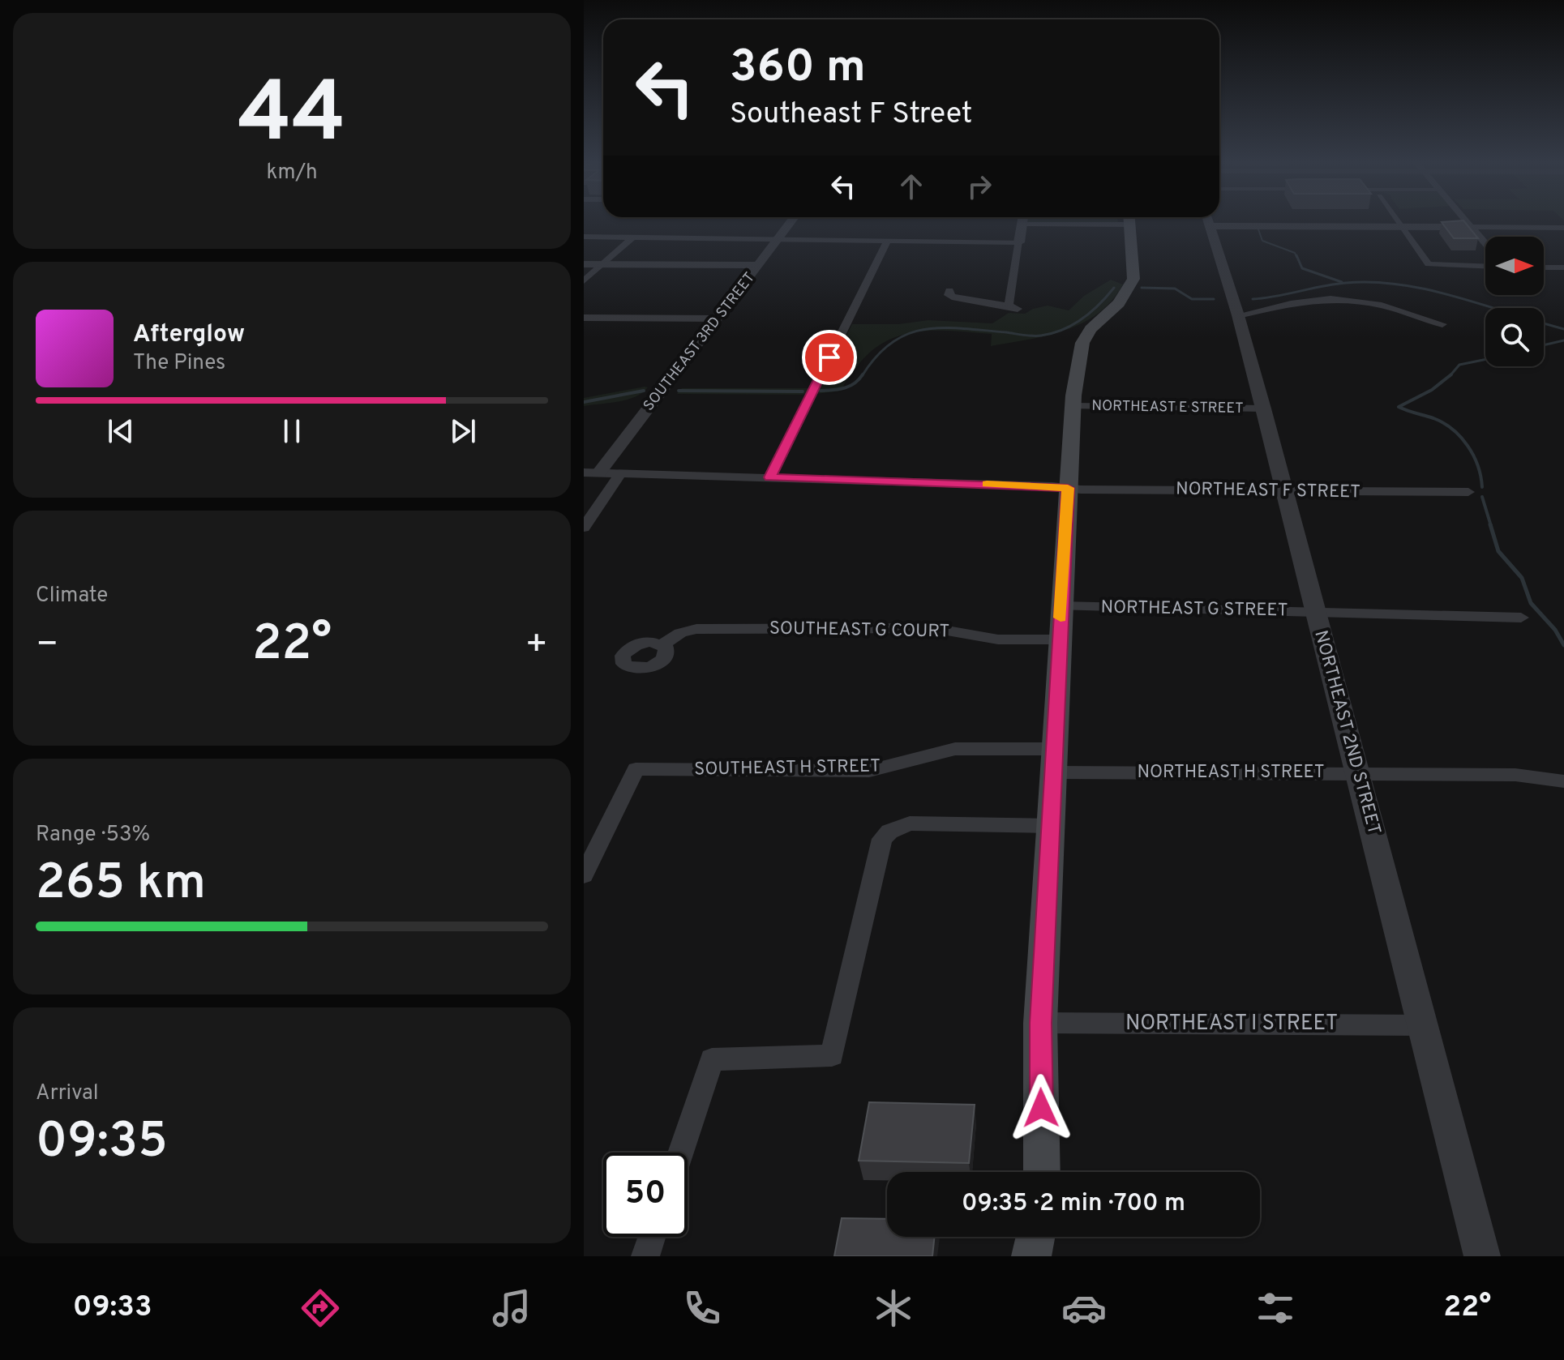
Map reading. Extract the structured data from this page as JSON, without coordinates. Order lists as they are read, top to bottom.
{
  "streets": {
    "street": [
      "SOUTHEAST 3RD STREET",
      "NORTHEAST E STREET",
      "NORTHEAST F STREET",
      "NORTHEAST G STREET",
      "SOUTHEAST G COURT",
      "NORTHEAST 2ND STREET",
      "SOUTHEAST H STREET",
      "NORTHEAST H STREET",
      "NORTHEAST I STREET"
    ]
  },
  "crossings": [
    ["SOUTHEAST 3RD STREET", "NORTHEAST F STREET"],
    ["NORTHEAST E STREET", "NORTHEAST 2ND STREET"],
    ["NORTHEAST F STREET", "NORTHEAST 2ND STREET"],
    ["NORTHEAST G STREET", "NORTHEAST 2ND STREET"],
    ["NORTHEAST 2ND STREET", "NORTHEAST H STREET"],
    ["NORTHEAST 2ND STREET", "NORTHEAST I STREET"],
    ["SOUTHEAST H STREET", "NORTHEAST H STREET"]
  ],
  "north": "right",
  "page": {
    "tile": [
      ["44", "km/h"],
      "Climate",
      ["Range · 53%", "265 km"],
      ["Arrival", "09:35"]
    ],
    "turn": ["360 m", "Southeast F Street"],
    "song": ["Afterglow", "The Pines"],
    "heat": ["−", "22°", "+"],
    "limit": "50",
    "trip": "09:35 · 2 min · 700 m",
    "tabs": ["09:33", "22°"]
  }
}
